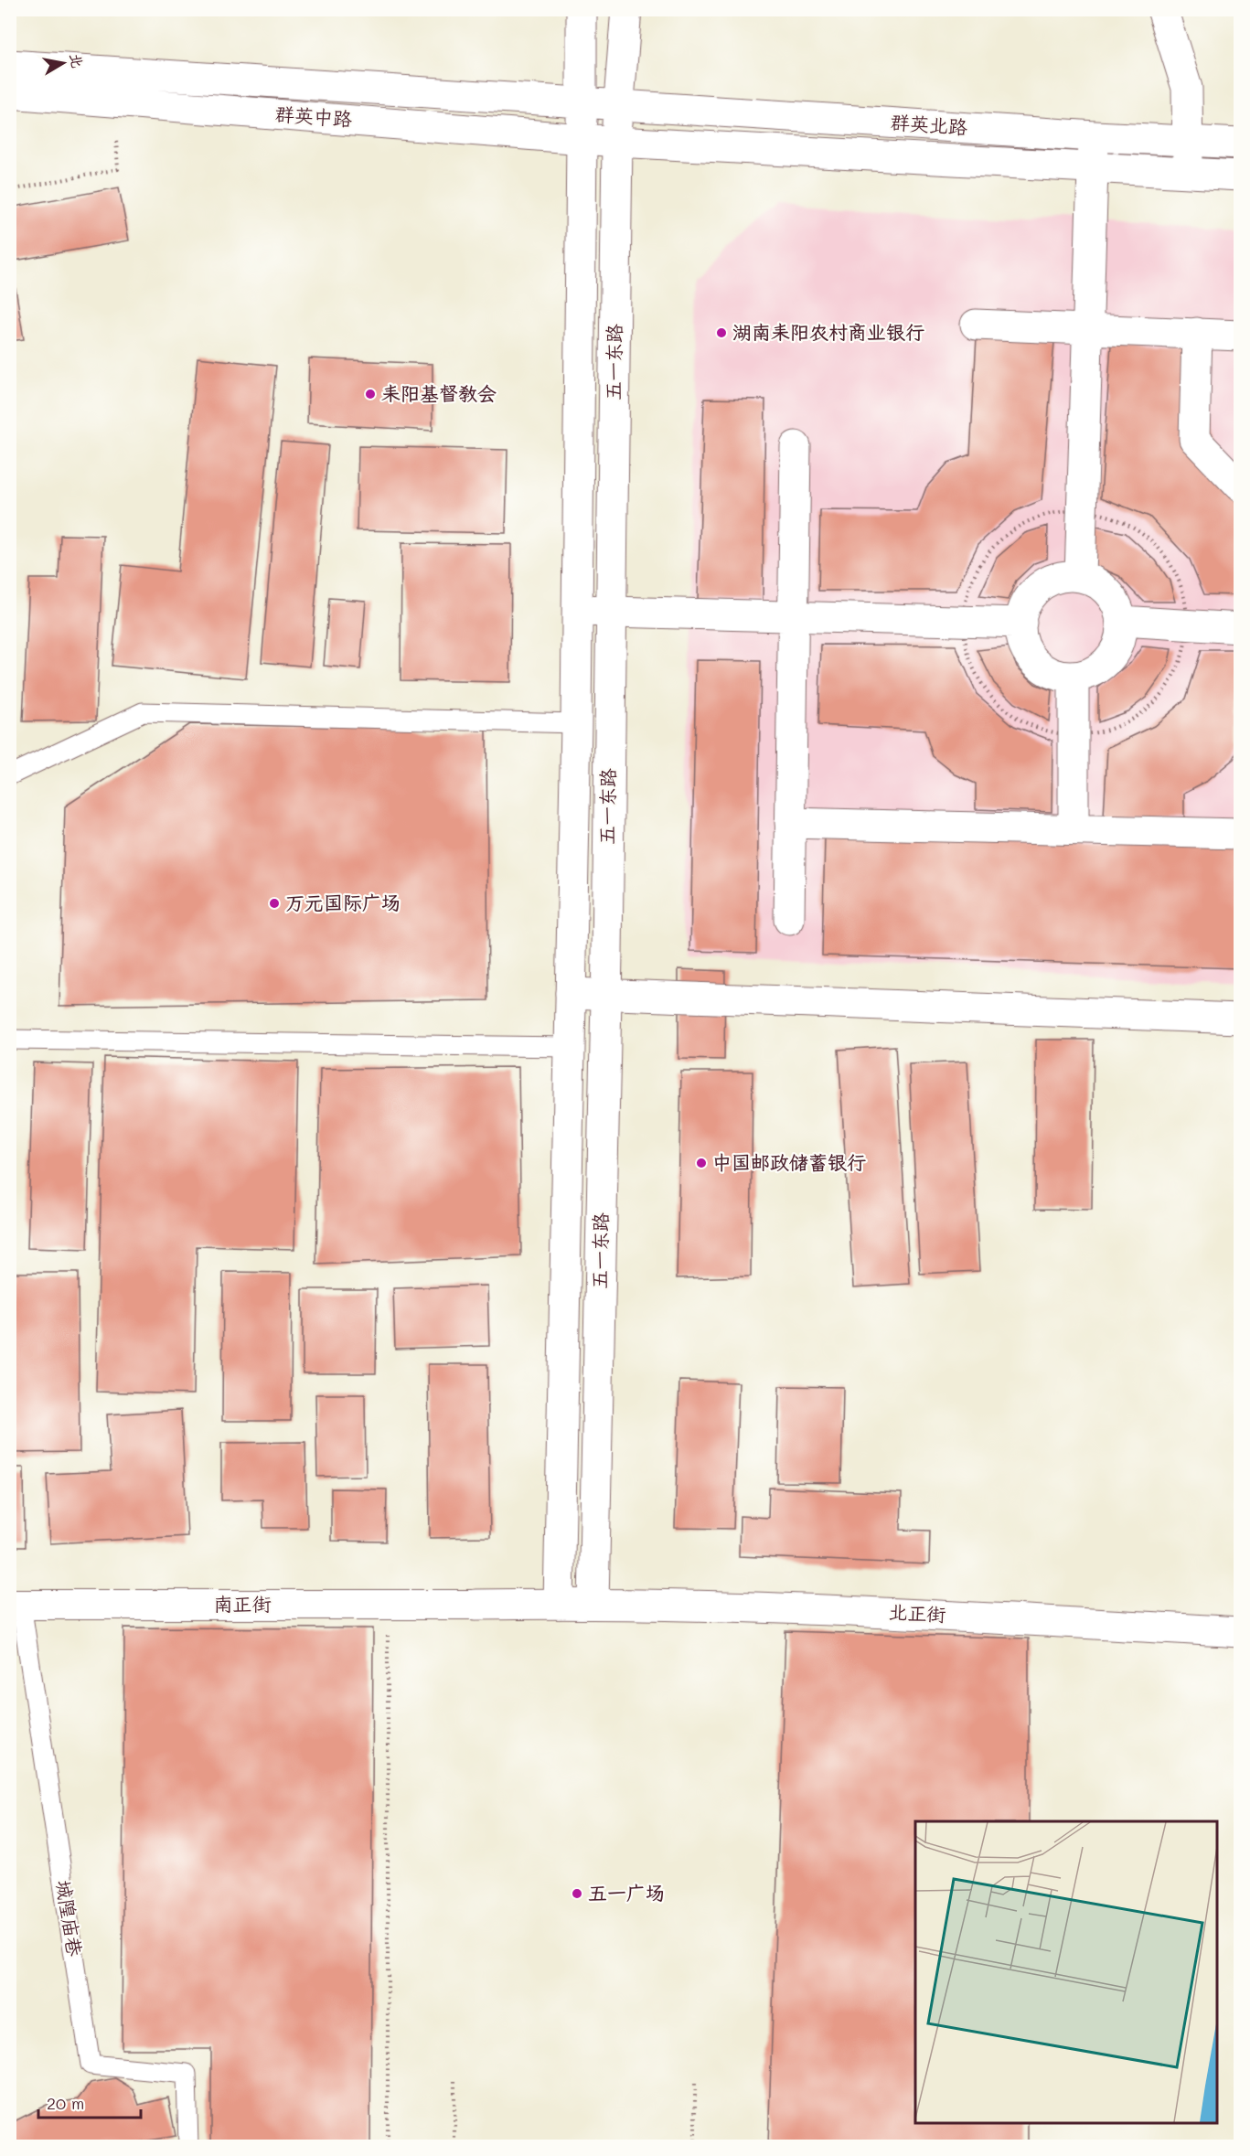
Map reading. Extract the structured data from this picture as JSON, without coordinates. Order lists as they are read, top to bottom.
{
  "streets": {
    "street": [
      "群英中路",
      "群英北路",
      "五一东路",
      "南正街",
      "北正街"
    ],
    "lane": ["城隍庙巷"]
  },
  "crossings": [
    ["群英中路", "群英北路"],
    ["群英中路", "五一东路"],
    ["群英北路", "五一东路"],
    ["五一东路", "北正街"],
    ["南正街", "北正街"],
    ["南正街", "城隍庙巷"]
  ],
  "places": [
    "湖南耒阳农村商业银行",
    "耒阳基督教会",
    "万元国际广场",
    "中国邮政储蓄银行",
    "五一广场"
  ],
  "scale_bar": "20 m",
  "north": "right"
}
